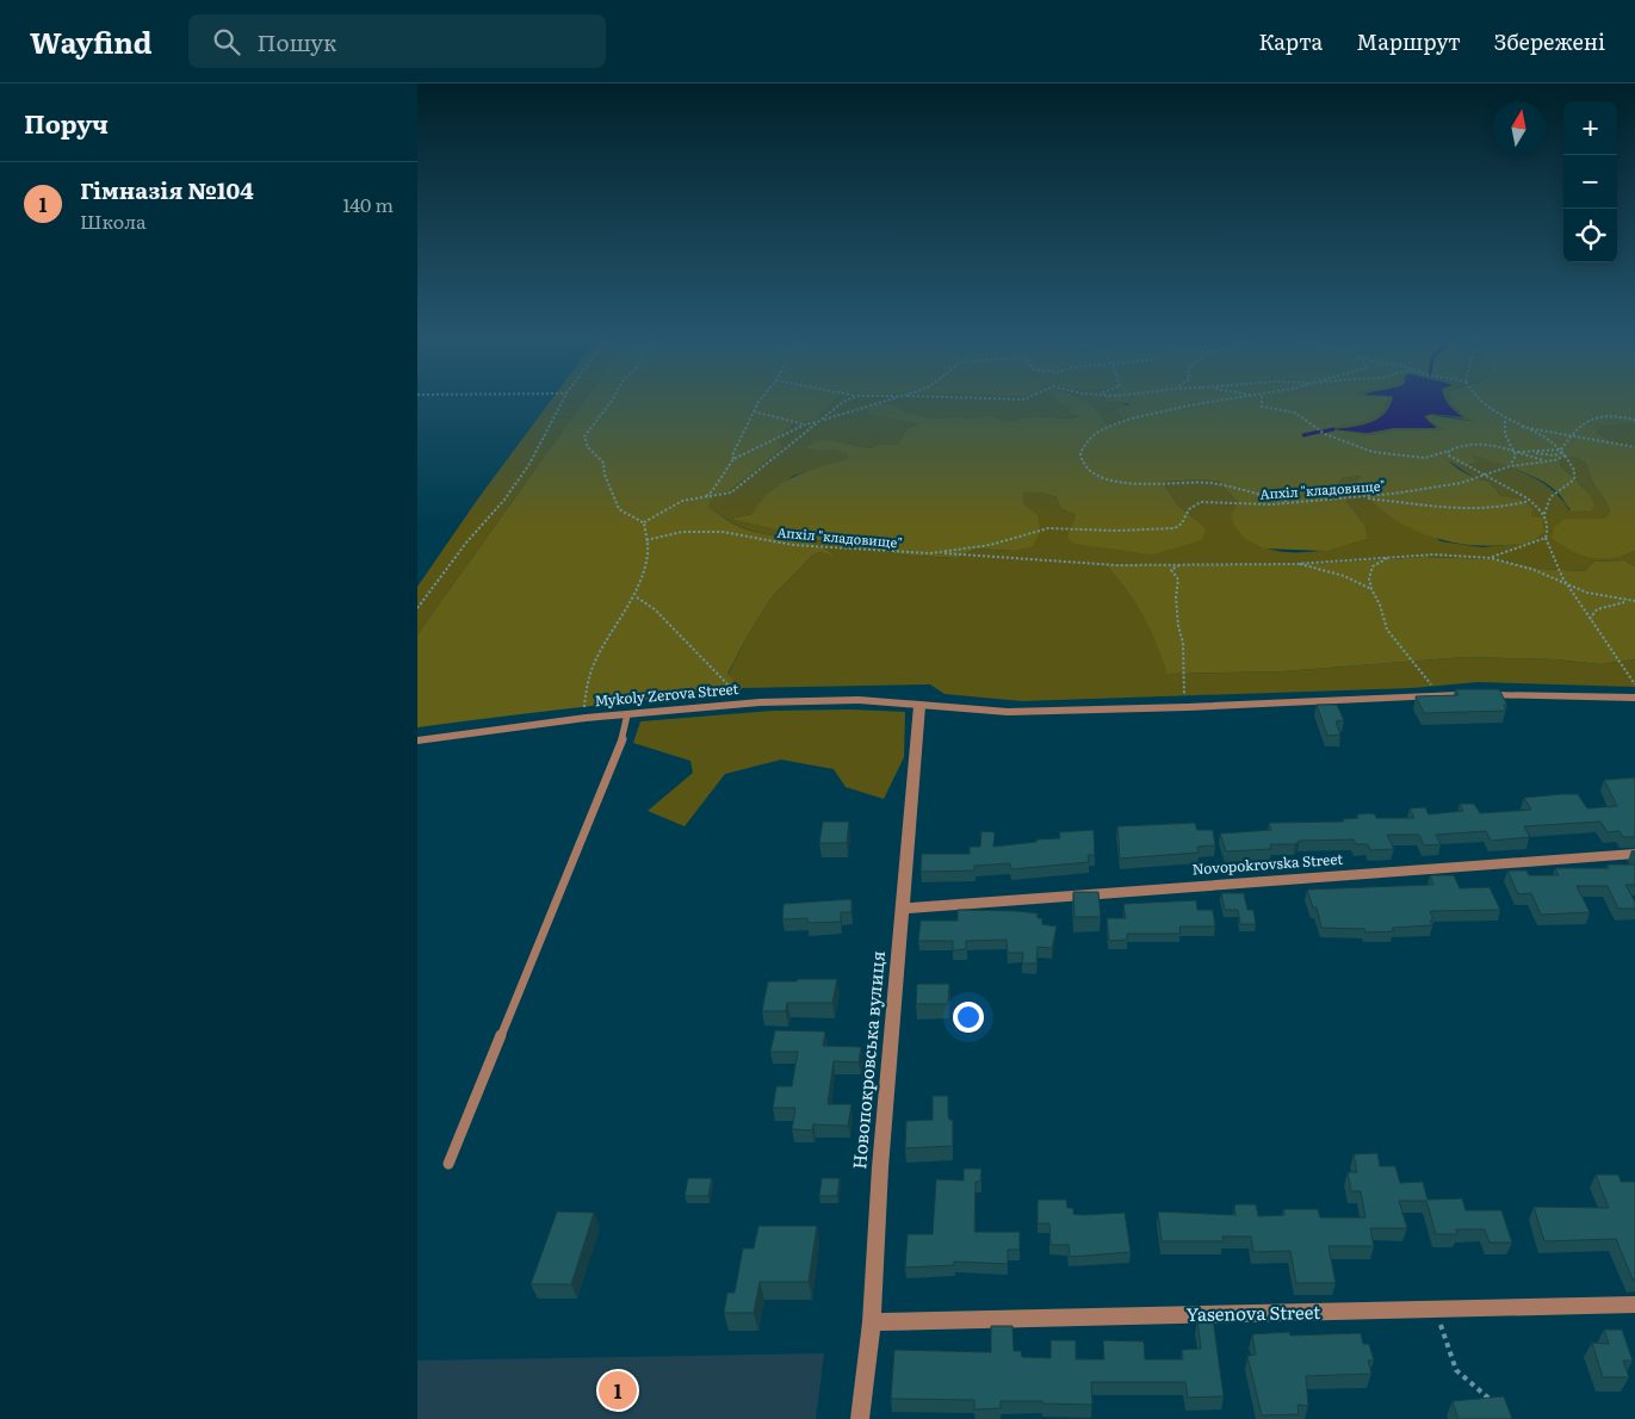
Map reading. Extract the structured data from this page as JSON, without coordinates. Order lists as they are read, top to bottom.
{
  "streets": {
    "street": [
      "Mykoly Zerova Street",
      "Novopokrovska Street",
      "Новопокровська вулиця",
      "Yasenova Street"
    ],
    "path": ["Апхіл \"кладовище\""]
  },
  "crossings": [
    ["Mykoly Zerova Street", "Новопокровська вулиця"],
    ["Novopokrovska Street", "Новопокровська вулиця"],
    ["Новопокровська вулиця", "Yasenova Street"]
  ],
  "north": "top",
  "page": {
    "header": "Wayfind",
    "search": "Пошук",
    "nav": ["Карта", "Маршрут", "Збережені"],
    "heading": "Поруч",
    "map_buttons": ["+", "−"],
    "list": [
      {
        "mark": "1",
        "name": "Гімназія №104",
        "note": "Школа",
        "value": "140 m"
      }
    ],
    "pins": "1"
  }
}
